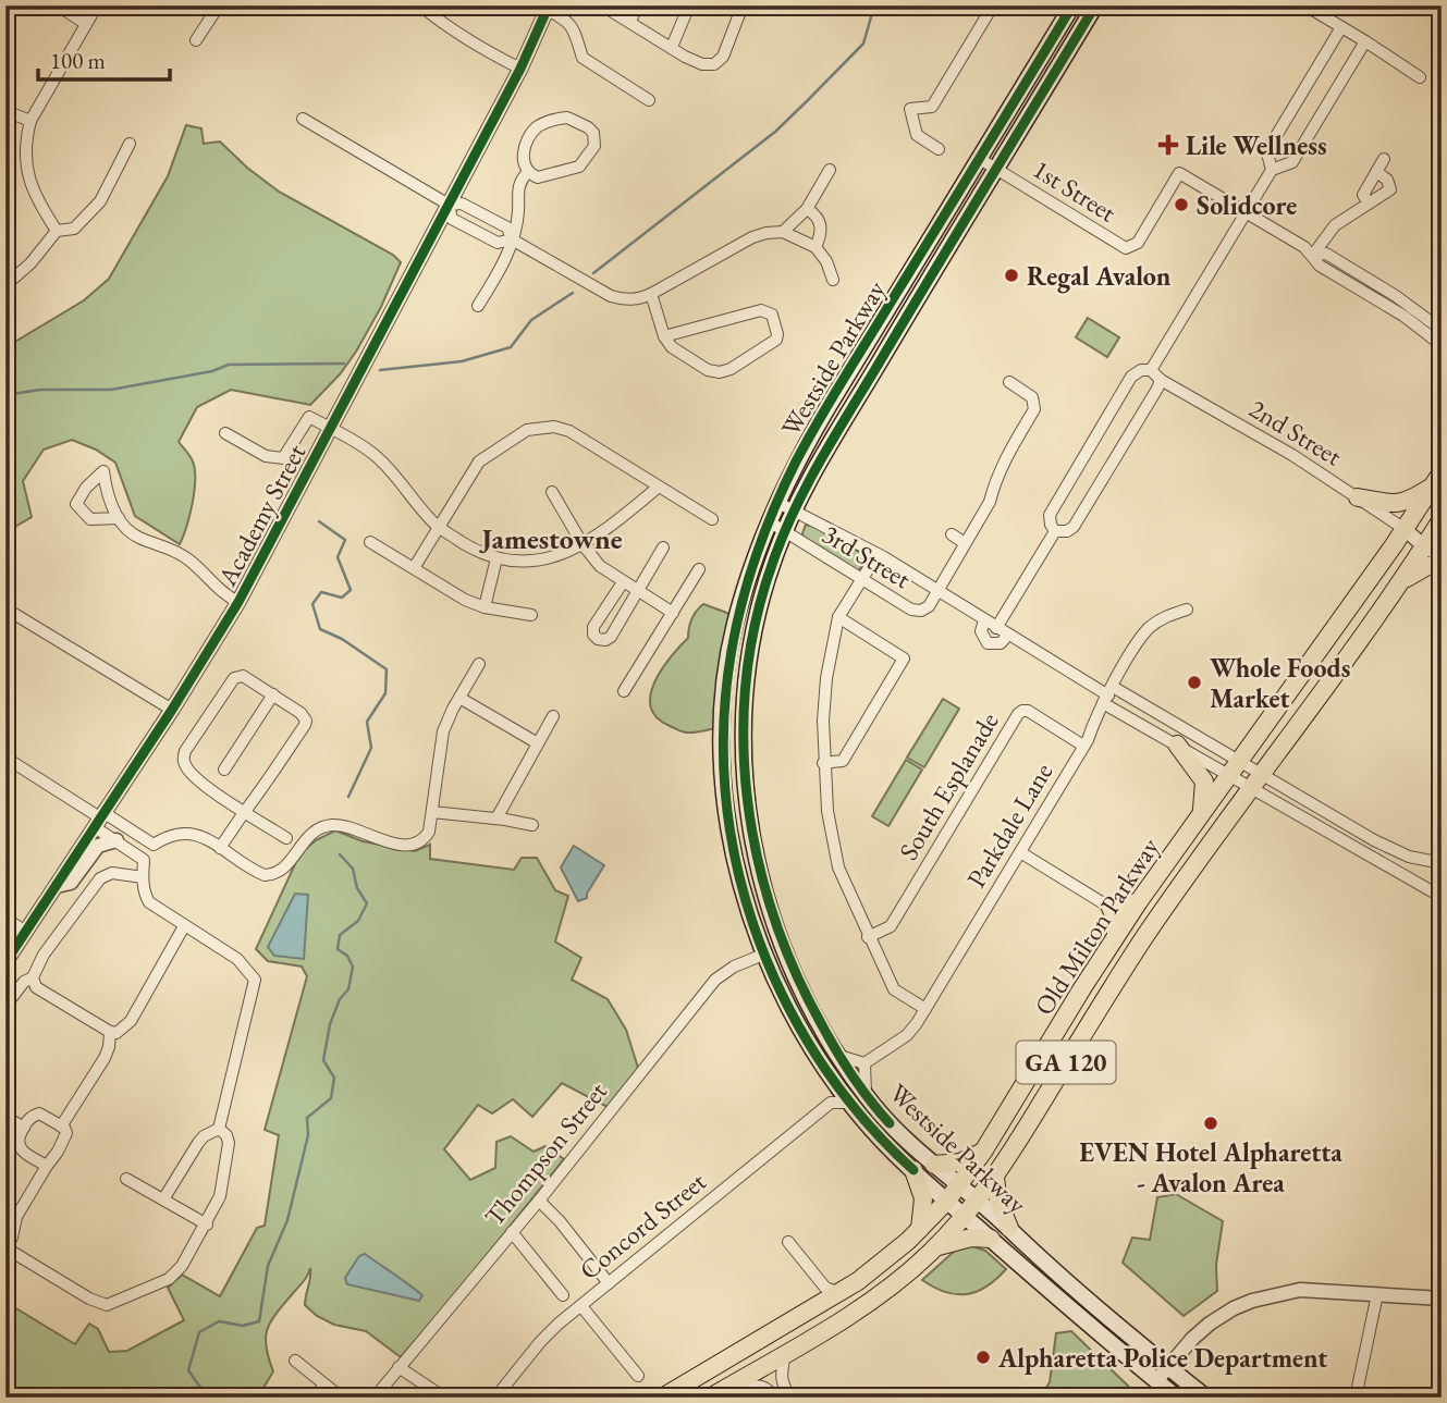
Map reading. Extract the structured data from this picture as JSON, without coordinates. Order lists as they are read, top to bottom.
{
  "streets": {
    "highway": ["Old Milton Parkway", "GA 120"],
    "main road": ["Westside Parkway"],
    "street": [
      "1st Street",
      "2nd Street",
      "Academy Street",
      "3rd Street",
      "South Esplanade",
      "Parkdale Lane",
      "Thompson Street",
      "Concord Street"
    ]
  },
  "crossings": [
    ["1st Street", "Westside Parkway"],
    ["Westside Parkway", "3rd Street"],
    ["Westside Parkway", "Old Milton Parkway"],
    ["Westside Parkway", "Thompson Street"],
    ["2nd Street", "Old Milton Parkway"],
    ["3rd Street", "Parkdale Lane"],
    ["3rd Street", "Old Milton Parkway"],
    ["South Esplanade", "Parkdale Lane"]
  ],
  "districts": ["Jamestowne"],
  "places": {
    "health": ["Lile Wellness"],
    "other": [
      "Solidcore",
      "Regal Avalon",
      "Whole Foods Market",
      "EVEN Hotel Alpharetta - Avalon Area",
      "Alpharetta Police Department"
    ]
  },
  "scale_bar": "100 m"
}
